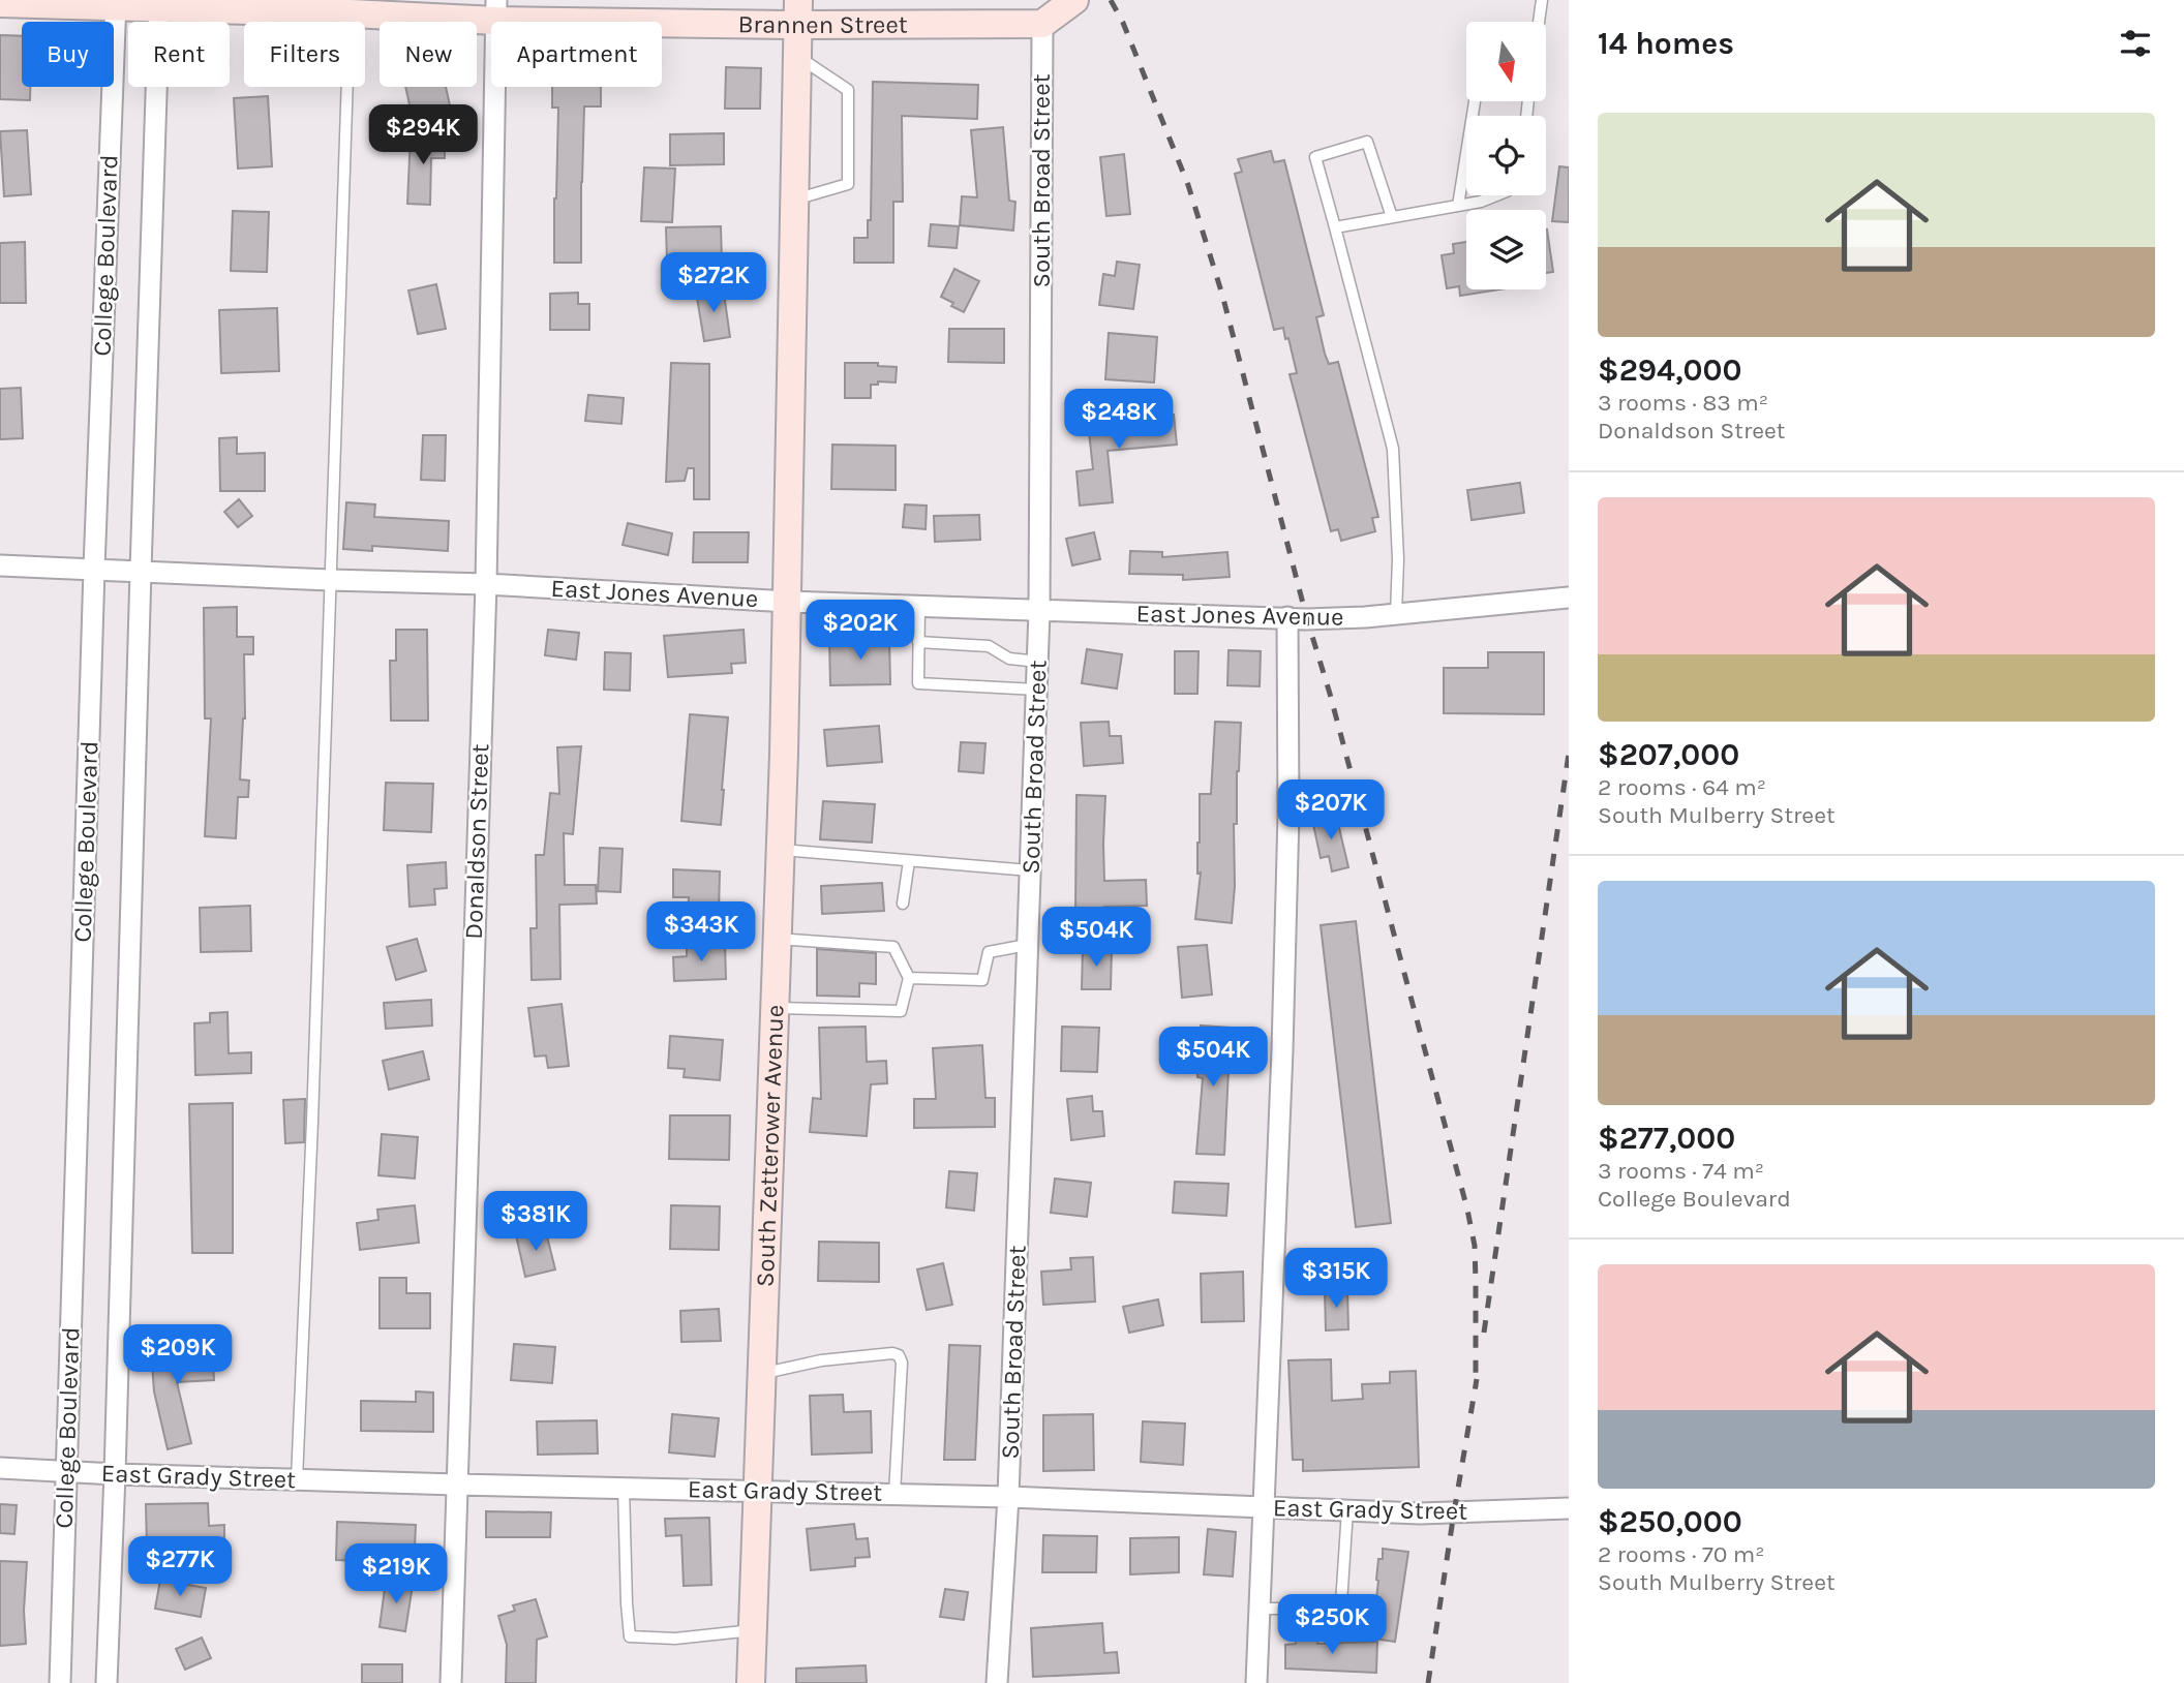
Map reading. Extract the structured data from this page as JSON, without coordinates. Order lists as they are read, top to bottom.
{
  "streets": {
    "street": [
      "Brannen Street",
      "South Broad Street",
      "College Boulevard",
      "East Jones Avenue",
      "Donaldson Street",
      "South Zetterower Avenue",
      "East Grady Street"
    ]
  },
  "crossings": [
    ["Brannen Street", "South Broad Street"],
    ["Brannen Street", "College Boulevard"],
    ["Brannen Street", "Donaldson Street"],
    ["Brannen Street", "South Zetterower Avenue"],
    ["South Broad Street", "East Jones Avenue"],
    ["South Broad Street", "East Grady Street"],
    ["College Boulevard", "East Jones Avenue"],
    ["College Boulevard", "East Grady Street"],
    ["East Jones Avenue", "Donaldson Street"],
    ["East Jones Avenue", "South Zetterower Avenue"],
    ["Donaldson Street", "East Grady Street"],
    ["South Zetterower Avenue", "East Grady Street"]
  ],
  "north": "bottom",
  "page": {
    "heading": "14 homes",
    "chip": [
      "Buy",
      "Rent",
      "Filters",
      "New",
      "Apartment"
    ],
    "list": [
      {
        "name": "$294,000",
        "note": "3 rooms · 83 m² · Donaldson Street"
      },
      {
        "name": "$207,000",
        "note": "2 rooms · 64 m² · South Mulberry Street"
      },
      {
        "name": "$277,000",
        "note": "3 rooms · 74 m² · College Boulevard"
      },
      {
        "name": "$250,000",
        "note": "2 rooms · 70 m² · South Mulberry Street"
      }
    ],
    "price": [
      "$294K",
      "$272K",
      "$248K",
      "$202K",
      "$207K",
      "$343K",
      "$504K",
      "$504K",
      "$381K",
      "$315K",
      "$209K",
      "$277K",
      "$219K",
      "$250K"
    ]
  }
}
